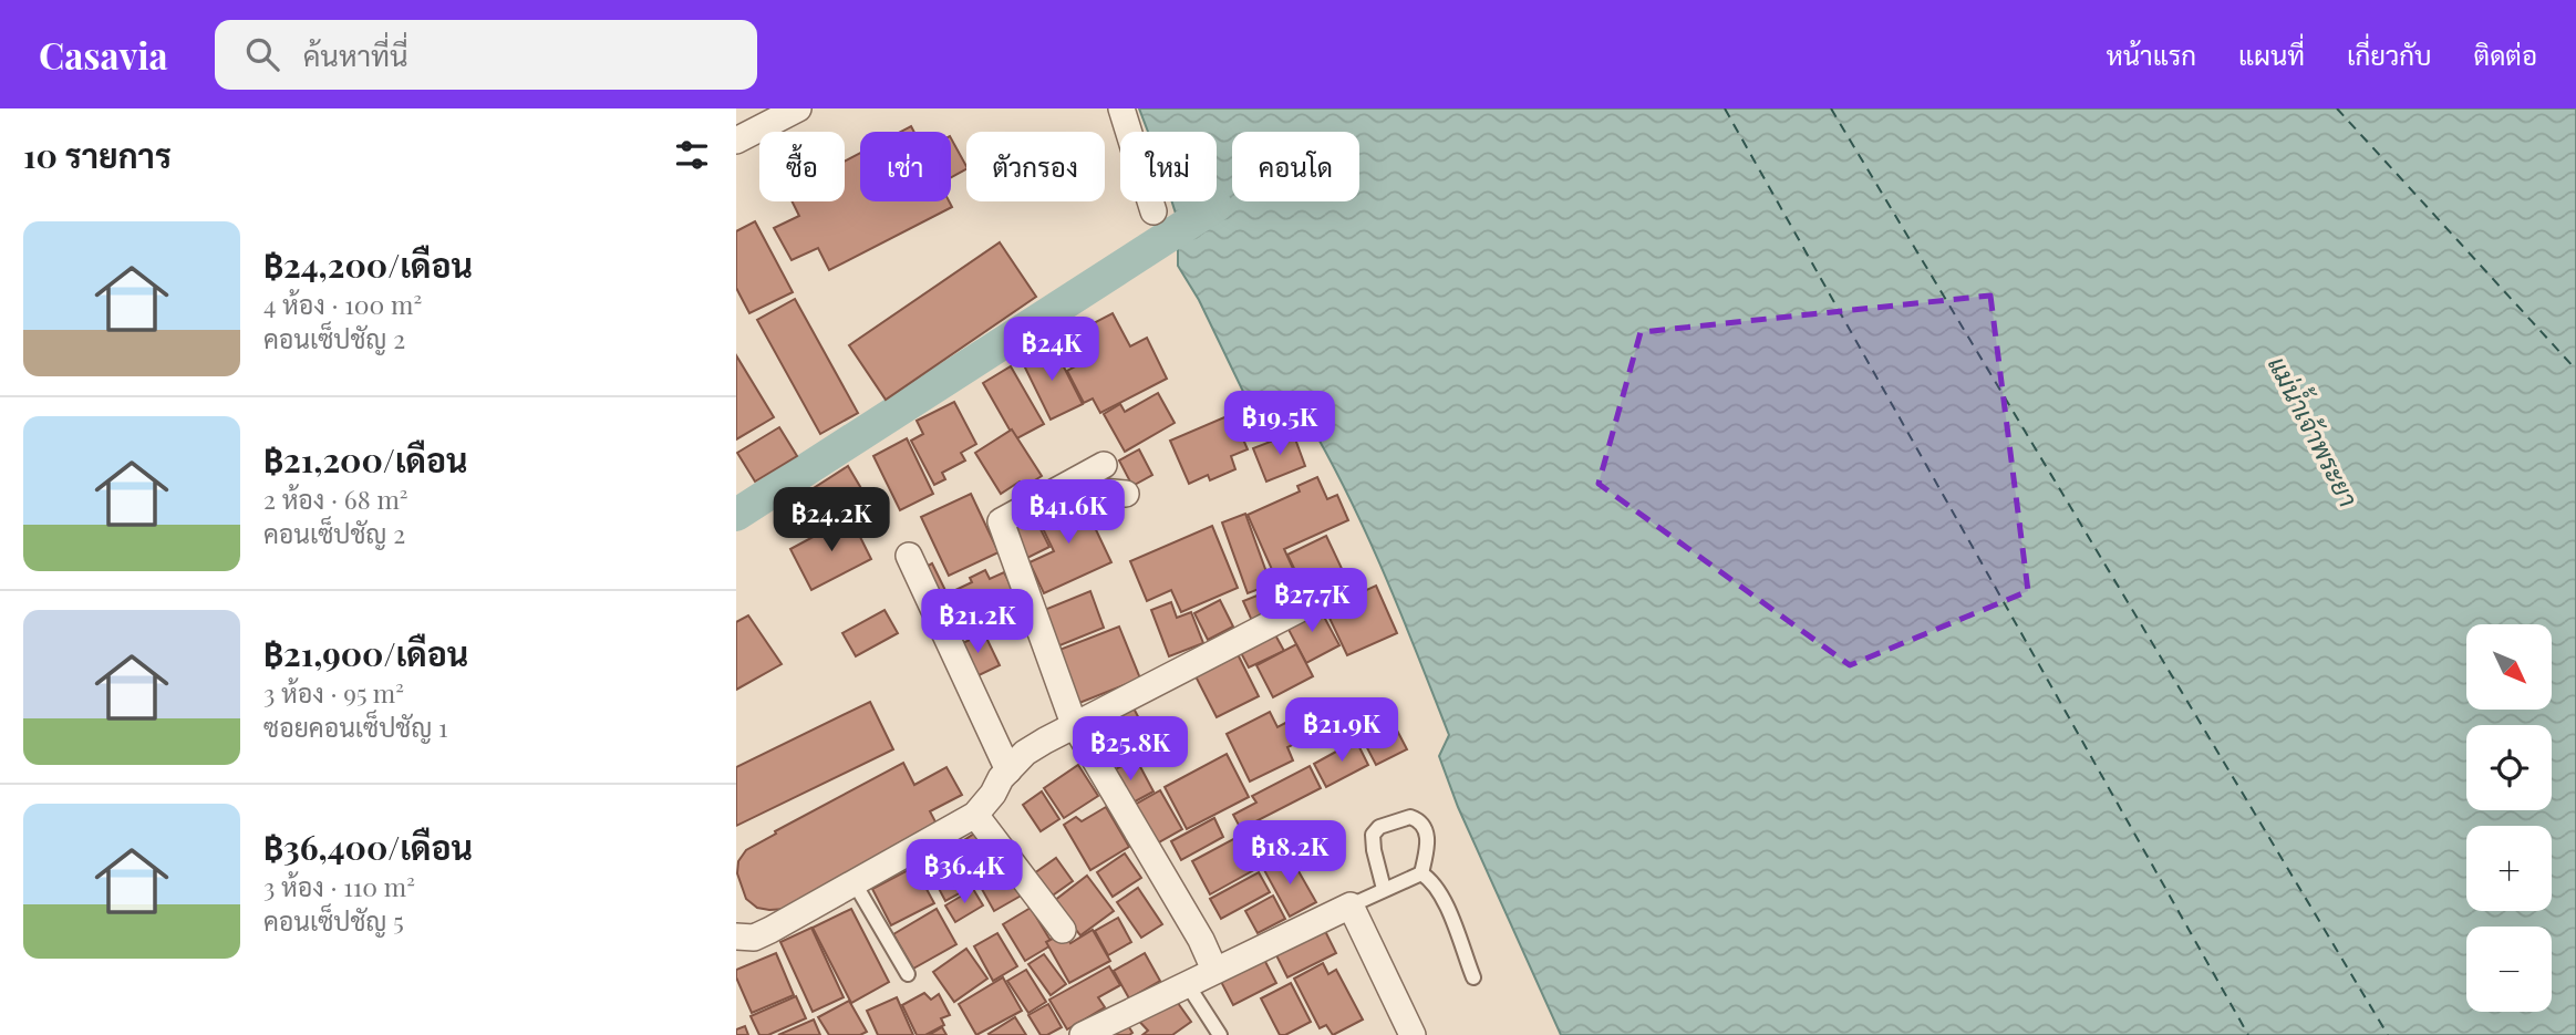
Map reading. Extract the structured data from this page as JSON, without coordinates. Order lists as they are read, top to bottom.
{
  "water": ["แม่น้ำเจ้าพระยา"],
  "north": "bottom right",
  "page": {
    "header": "Casavia",
    "search": "ค้นหาที่นี่",
    "nav": [
      "หน้าแรก",
      "แผนที่",
      "เกี่ยวกับ",
      "ติดต่อ"
    ],
    "heading": "10 รายการ",
    "chip": [
      "ซื้อ",
      "เช่า",
      "ตัวกรอง",
      "ใหม่",
      "คอนโด"
    ],
    "list": [
      {
        "name": "฿24,200/เดือน",
        "note": "4 ห้อง · 100 m² · คอนเซ็ปชัญ 2"
      },
      {
        "name": "฿21,200/เดือน",
        "note": "2 ห้อง · 68 m² · คอนเซ็ปชัญ 2"
      },
      {
        "name": "฿21,900/เดือน",
        "note": "3 ห้อง · 95 m² · ซอยคอนเซ็ปชัญ 1"
      },
      {
        "name": "฿36,400/เดือน",
        "note": "3 ห้อง · 110 m² · คอนเซ็ปชัญ 5"
      }
    ],
    "price": [
      "฿24K",
      "฿19.5K",
      "฿41.6K",
      "฿24.2K",
      "฿27.7K",
      "฿21.2K",
      "฿21.9K",
      "฿25.8K",
      "฿18.2K",
      "฿36.4K"
    ],
    "map_buttons": ["+", "−"]
  }
}
